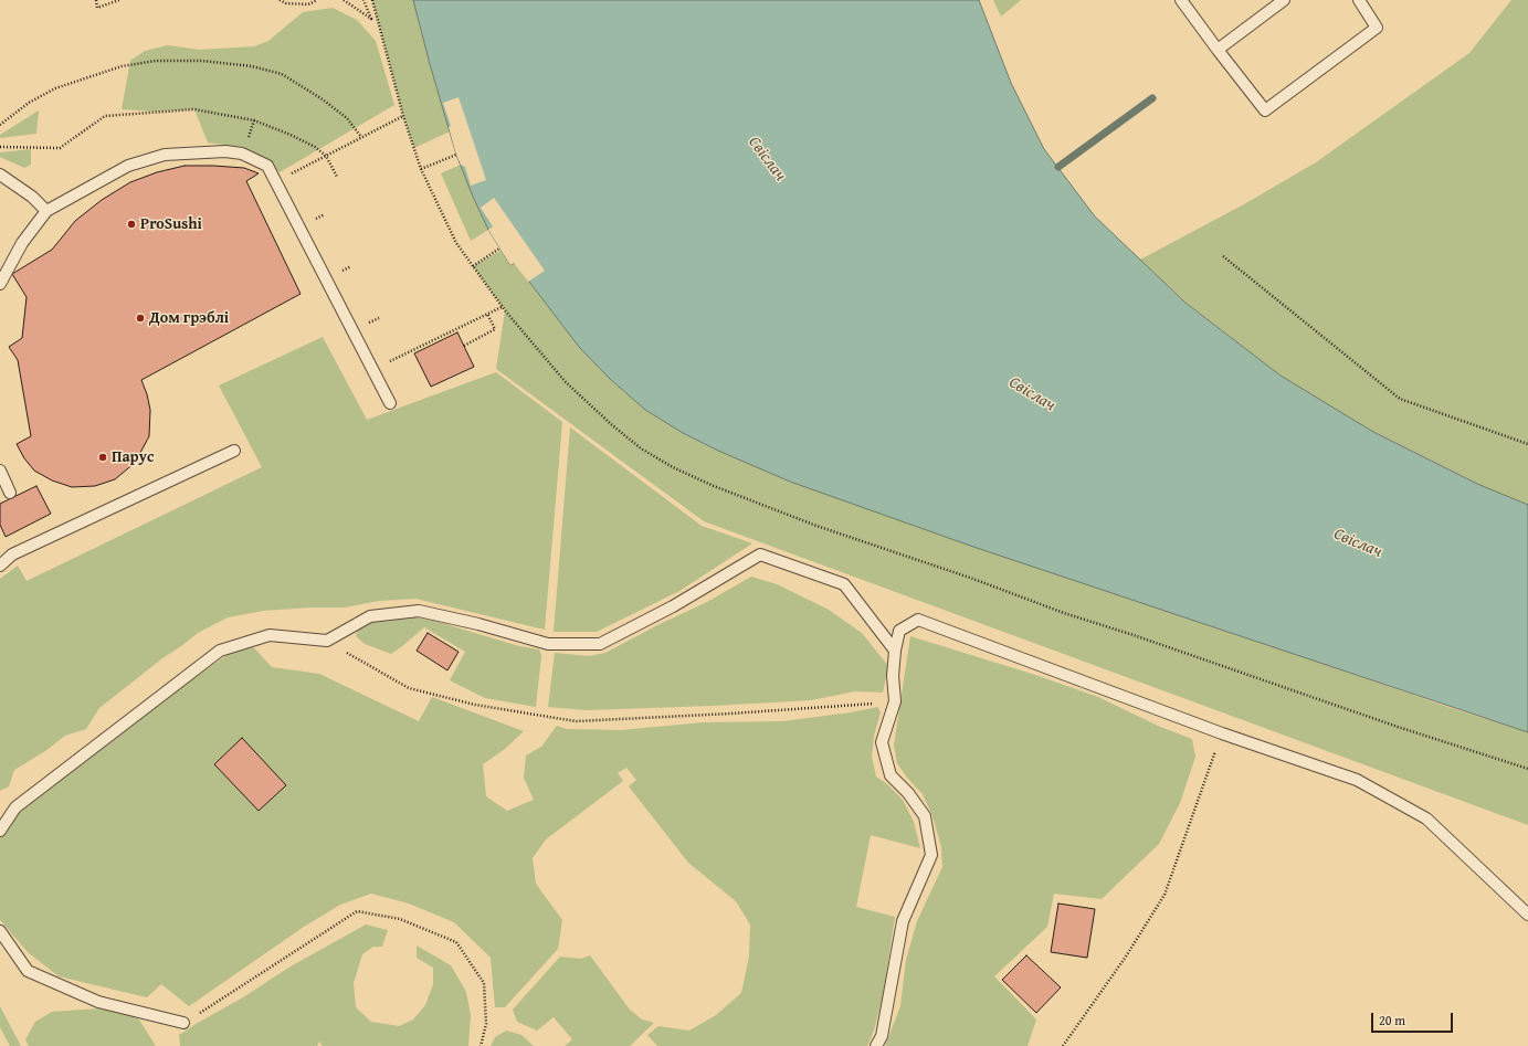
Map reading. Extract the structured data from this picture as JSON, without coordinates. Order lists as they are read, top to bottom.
{
  "water": ["Свіслач"],
  "places": ["ProSushi", "Дом грэблі", "Парус"],
  "scale_bar": "20 m"
}
